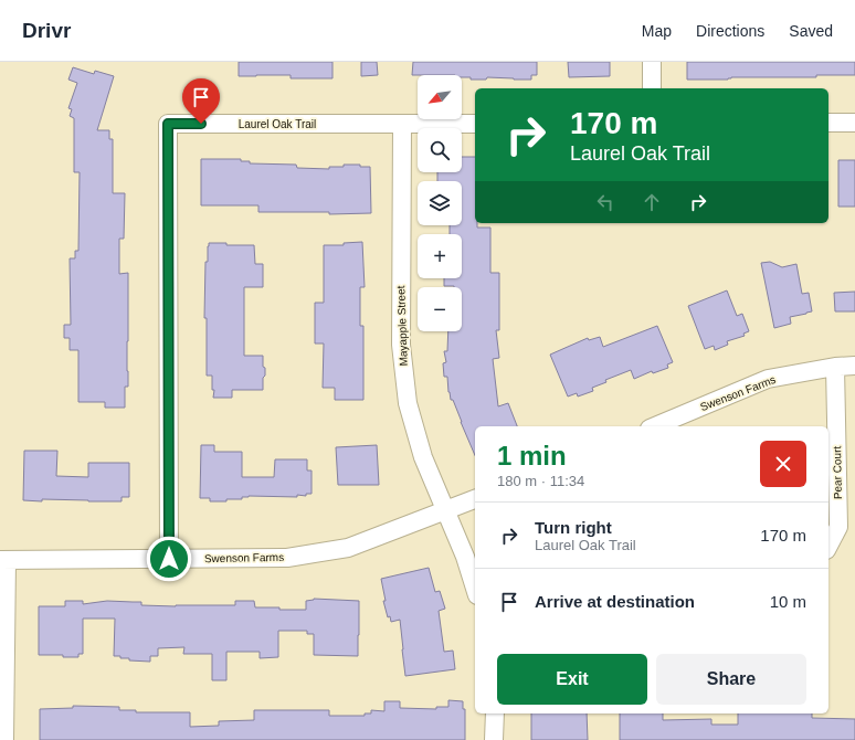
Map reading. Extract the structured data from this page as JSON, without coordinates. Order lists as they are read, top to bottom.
{
  "streets": {
    "street": [
      "Laurel Oak Trail",
      "Mayapple Street",
      "Swenson Farms",
      "Pear Court"
    ]
  },
  "crossings": [
    ["Laurel Oak Trail", "Mayapple Street"],
    ["Laurel Oak Trail", "Swenson Farms"],
    ["Mayapple Street", "Swenson Farms"],
    ["Swenson Farms", "Pear Court"]
  ],
  "north": "bottom left",
  "page": {
    "header": "Drivr",
    "nav": ["Map", "Directions", "Saved"],
    "map_buttons": ["+", "−"],
    "turn": ["170 m", "Laurel Oak Trail"],
    "heading": ["1 min", "180 m · 11:34"],
    "list": [
      {
        "name": "Turn right",
        "note": "Laurel Oak Trail",
        "value": "170 m"
      },
      {
        "name": "Arrive at destination",
        "value": "10 m"
      }
    ],
    "buttons": ["Exit", "Share"]
  }
}
